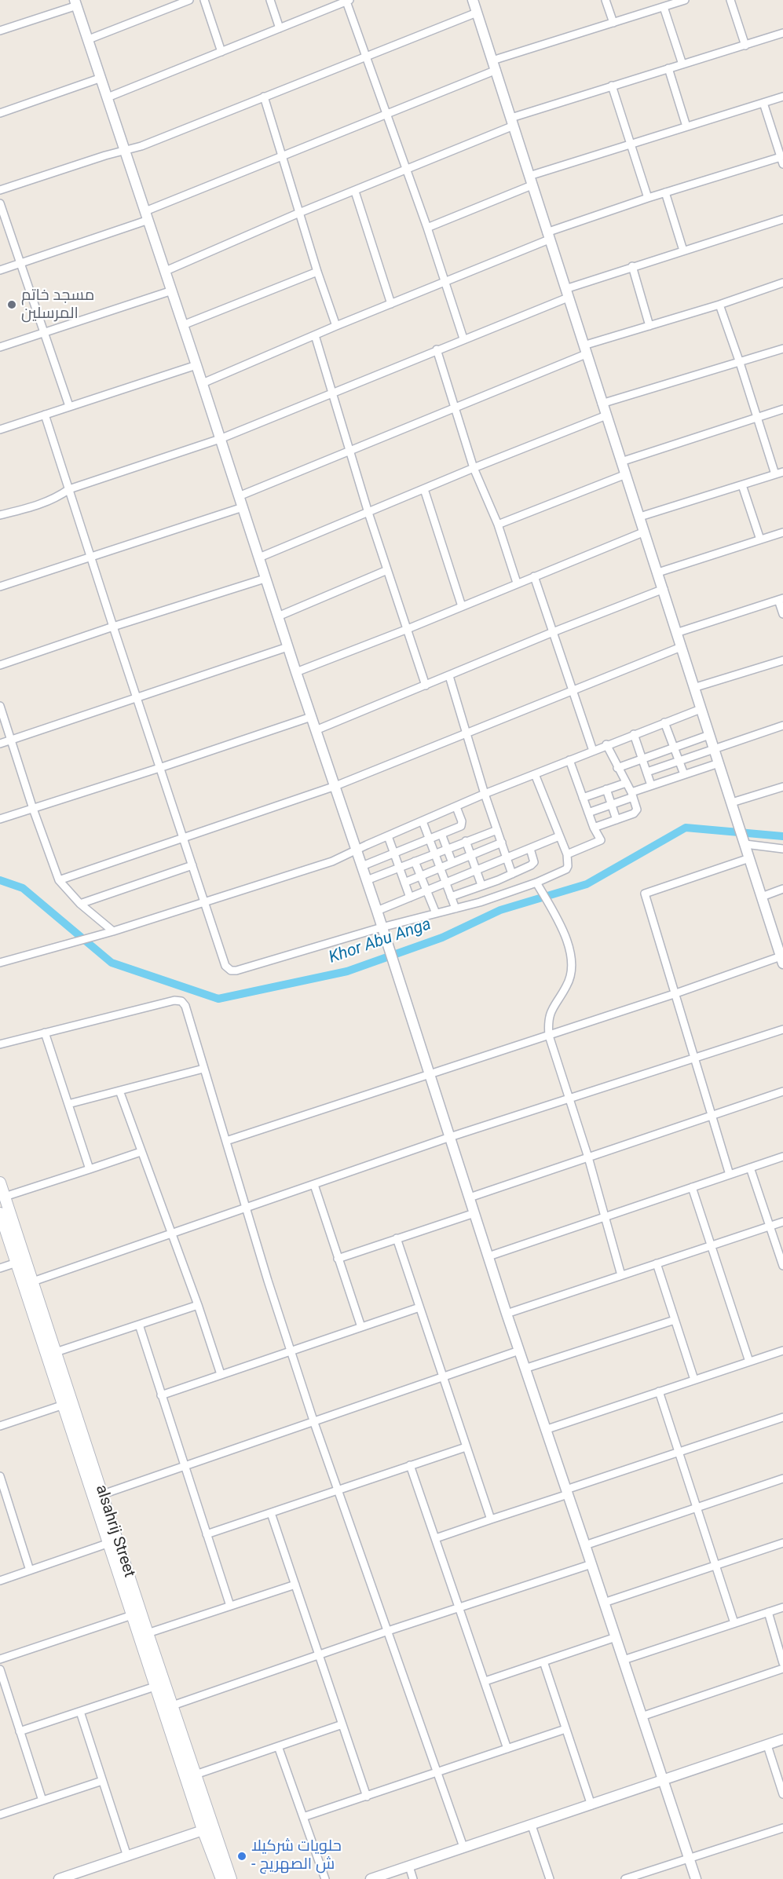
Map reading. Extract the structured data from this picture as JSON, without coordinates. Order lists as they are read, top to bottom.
{
  "streets": {
    "main road": ["alsahrij Street"]
  },
  "water": ["Khor Abu Anga"],
  "places": ["مسجد خاتم المرسلين", "حلويات شركيلا - ش الصهريج"]
}
